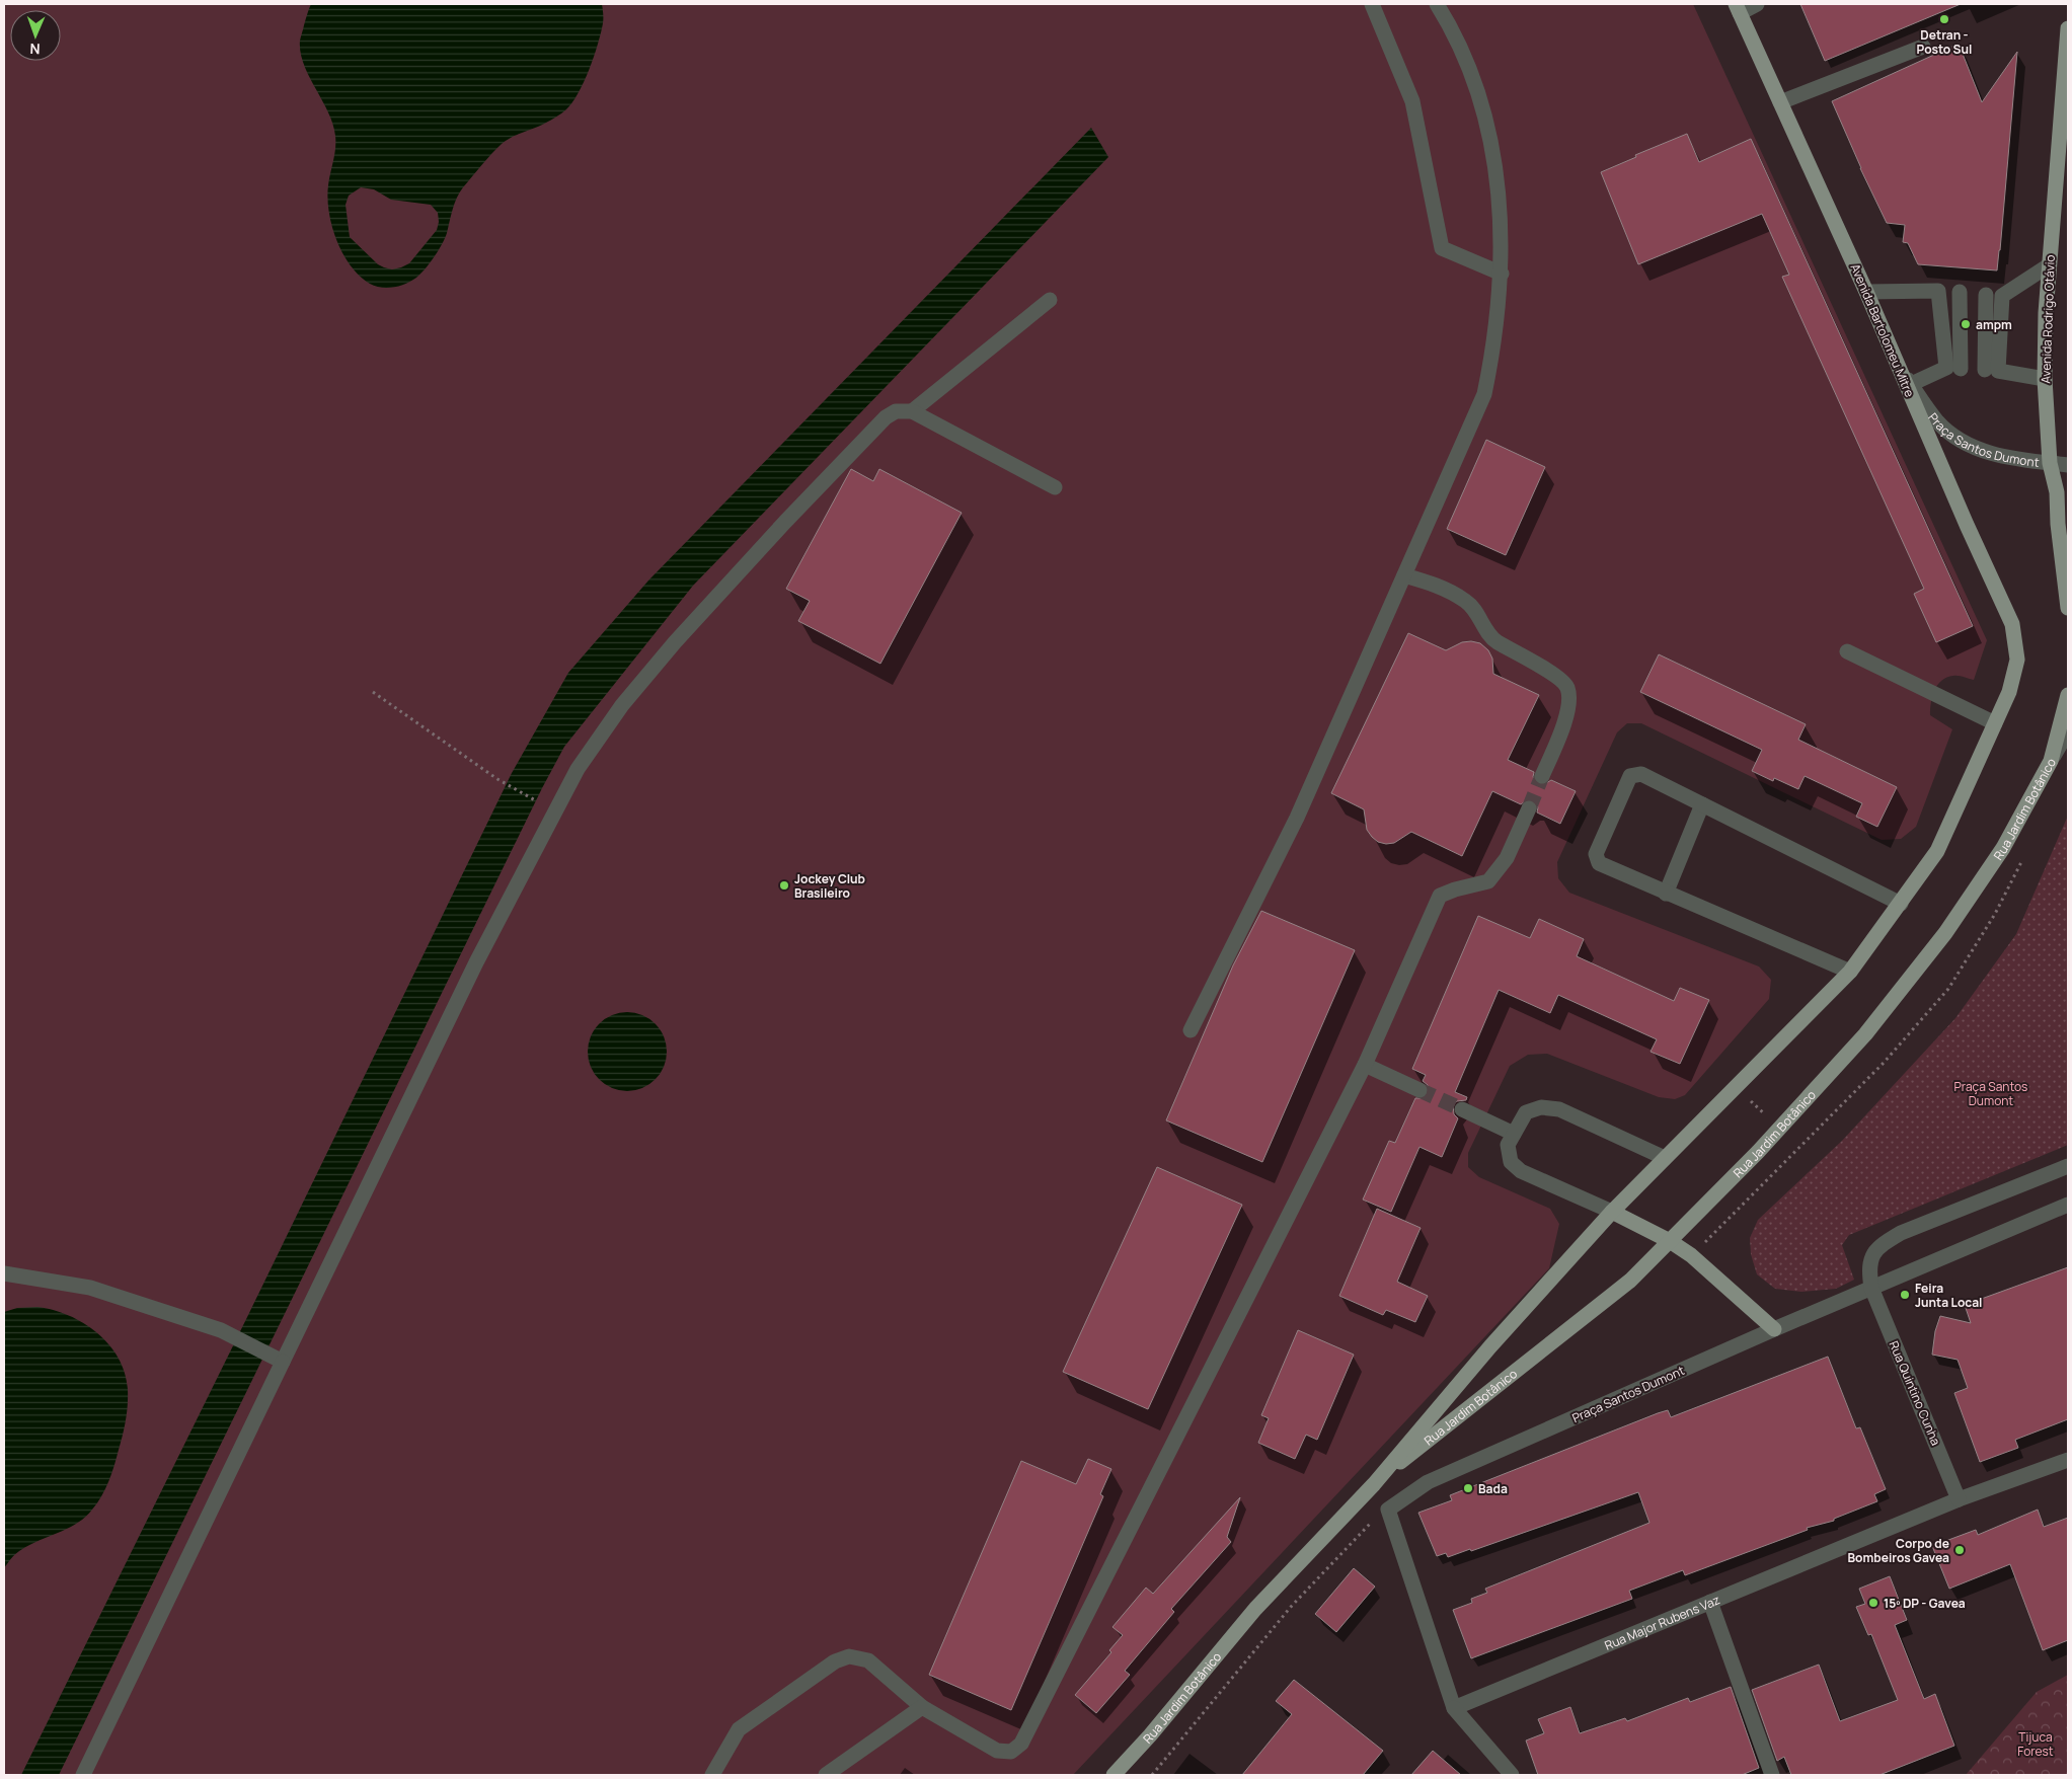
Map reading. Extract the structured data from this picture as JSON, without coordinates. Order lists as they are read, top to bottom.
{
  "streets": {
    "main road": ["Avenida Rodrigo Otávio", "Avenida Bartolomeu Mitre", "Rua Jardim Botânico"],
    "street": ["Praça Santos Dumont", "Rua Quintino Cunha", "Rua Major Rubens Vaz"]
  },
  "crossings": [
    ["Avenida Rodrigo Otávio", "Praça Santos Dumont"],
    ["Avenida Bartolomeu Mitre", "Praça Santos Dumont"],
    ["Avenida Bartolomeu Mitre", "Rua Jardim Botânico"],
    ["Praça Santos Dumont", "Rua Quintino Cunha"],
    ["Praça Santos Dumont", "Rua Major Rubens Vaz"],
    ["Rua Quintino Cunha", "Rua Major Rubens Vaz"]
  ],
  "parks": ["Praça Santos Dumont", "Tijuca Forest"],
  "places": [
    "Detran - Posto Sul",
    "ampm",
    "Jockey Club Brasileiro",
    "Feira Junta Local",
    "Bada",
    "Corpo de Bombeiros Gavea",
    "15º DP - Gavea"
  ],
  "north": "bottom"
}
